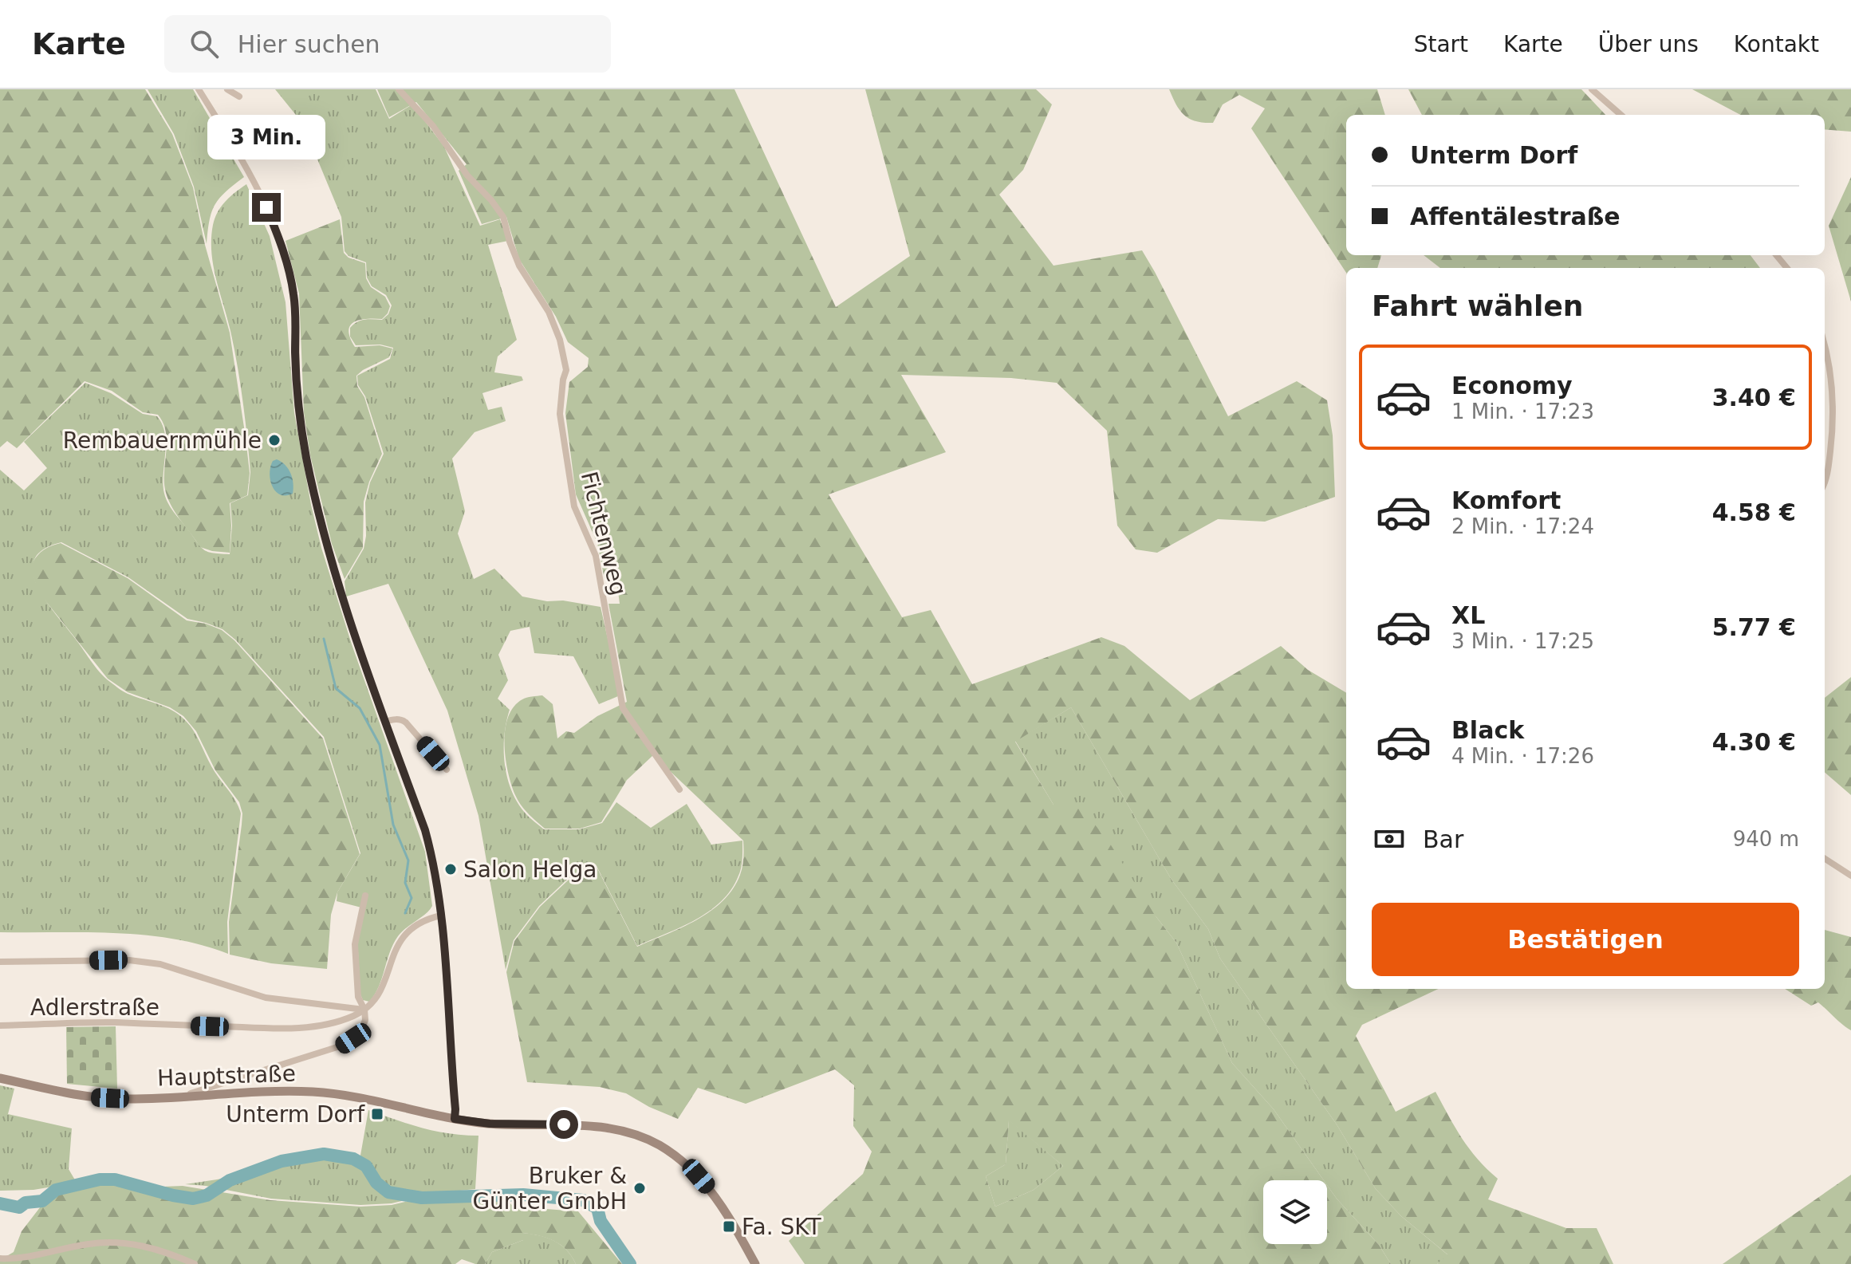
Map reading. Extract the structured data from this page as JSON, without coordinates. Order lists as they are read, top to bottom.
{
  "streets": {
    "main road": ["Hauptstraße"],
    "street": ["Fichtenweg", "Adlerstraße"]
  },
  "places": {
    "other": ["Rembauernmühle", "Salon Helga", "Bruker & Günter GmbH"],
    "transit": ["Unterm Dorf", "Fa. SKT"]
  },
  "page": {
    "header": "Karte",
    "search": "Hier suchen",
    "nav": [
      "Start",
      "Karte",
      "Über uns",
      "Kontakt"
    ],
    "bubble": "3 Min.",
    "banner": ["Unterm Dorf", "Affentälestraße"],
    "heading": "Fahrt wählen",
    "list": [
      {
        "name": "Economy",
        "note": "1 Min. · 17:23",
        "value": "3.40 €"
      },
      {
        "name": "Komfort",
        "note": "2 Min. · 17:24",
        "value": "4.58 €"
      },
      {
        "name": "XL",
        "note": "3 Min. · 17:25",
        "value": "5.77 €"
      },
      {
        "name": "Black",
        "note": "4 Min. · 17:26",
        "value": "4.30 €"
      }
    ],
    "pay": ["Bar", "940 m"],
    "buttons": "Bestätigen"
  }
}
